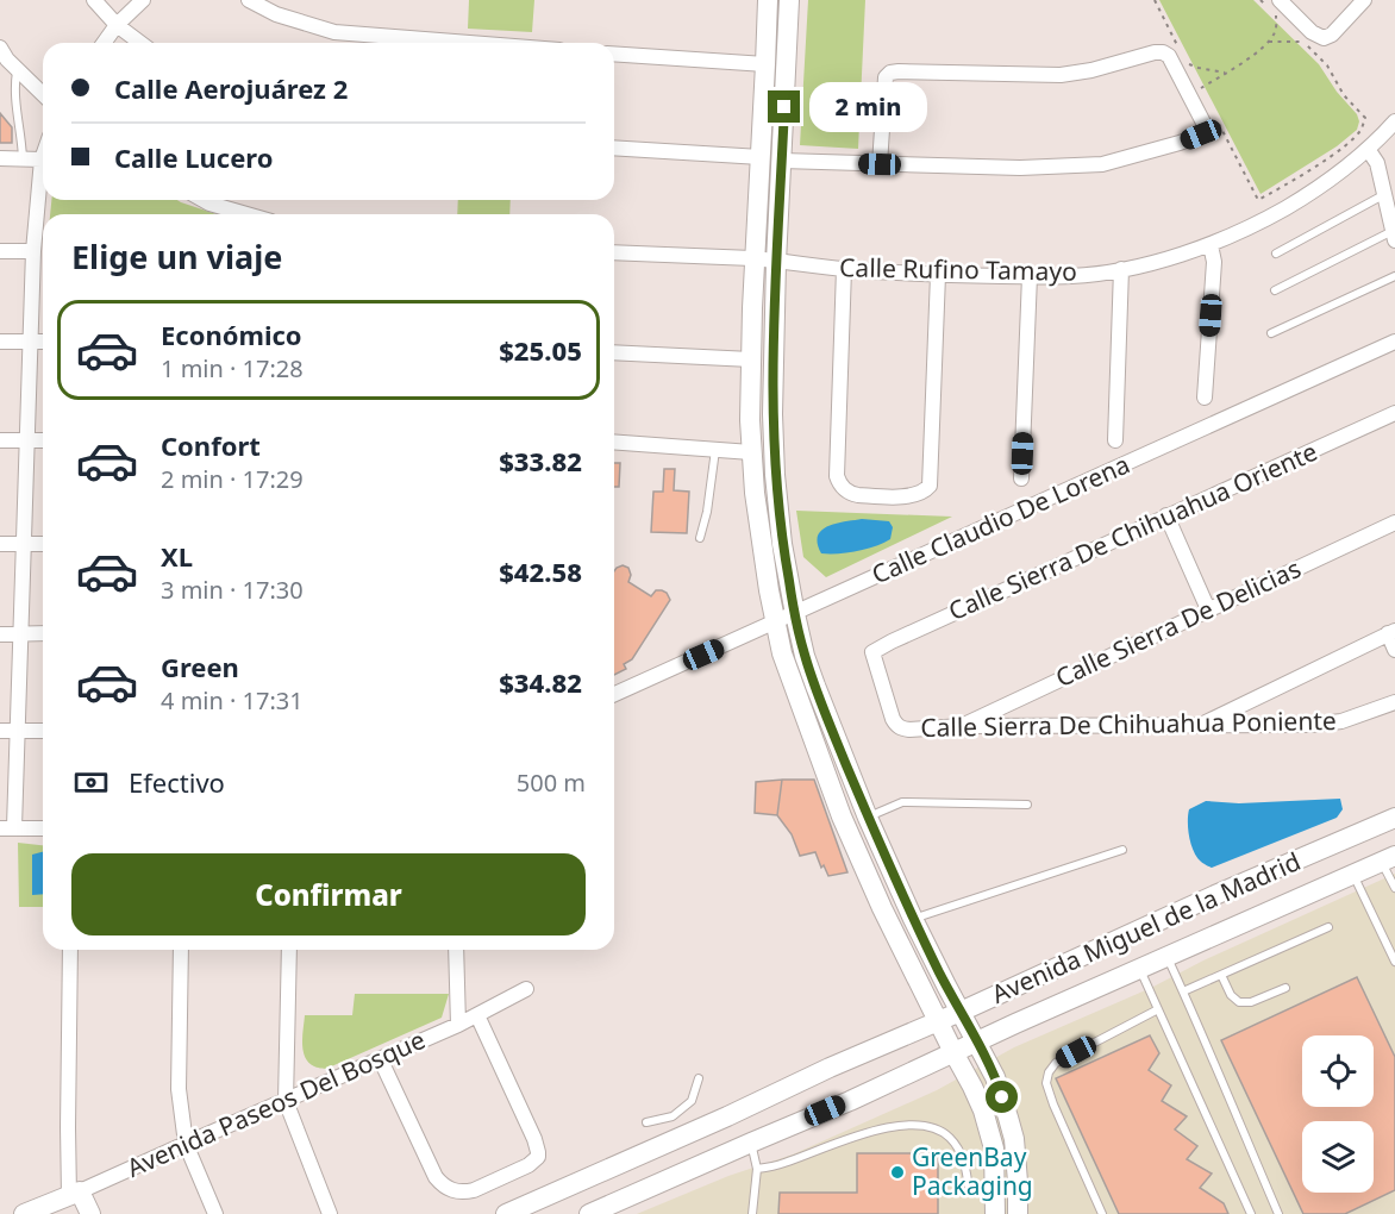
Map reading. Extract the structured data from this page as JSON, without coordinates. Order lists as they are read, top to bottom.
{
  "streets": {
    "street": [
      "Calle Rufino Tamayo",
      "Calle Claudio De Lorena",
      "Calle Sierra De Chihuahua Oriente",
      "Calle Sierra De Delicias",
      "Calle Sierra De Chihuahua Poniente",
      "Avenida Miguel de la Madrid",
      "Avenida Paseos Del Bosque"
    ]
  },
  "crossings": [
    ["Calle Sierra De Chihuahua Oriente", "Calle Sierra De Chihuahua Poniente"],
    ["Calle Sierra De Delicias", "Calle Sierra De Chihuahua Poniente"]
  ],
  "places": ["GreenBay Packaging"],
  "page": {
    "banner": ["Calle Aerojuárez 2", "Calle Lucero"],
    "bubble": "2 min",
    "heading": "Elige un viaje",
    "list": [
      {
        "name": "Económico",
        "note": "1 min · 17:28",
        "value": "$25.05"
      },
      {
        "name": "Confort",
        "note": "2 min · 17:29",
        "value": "$33.82"
      },
      {
        "name": "XL",
        "note": "3 min · 17:30",
        "value": "$42.58"
      },
      {
        "name": "Green",
        "note": "4 min · 17:31",
        "value": "$34.82"
      }
    ],
    "pay": ["Efectivo", "500 m"],
    "buttons": "Confirmar"
  }
}
